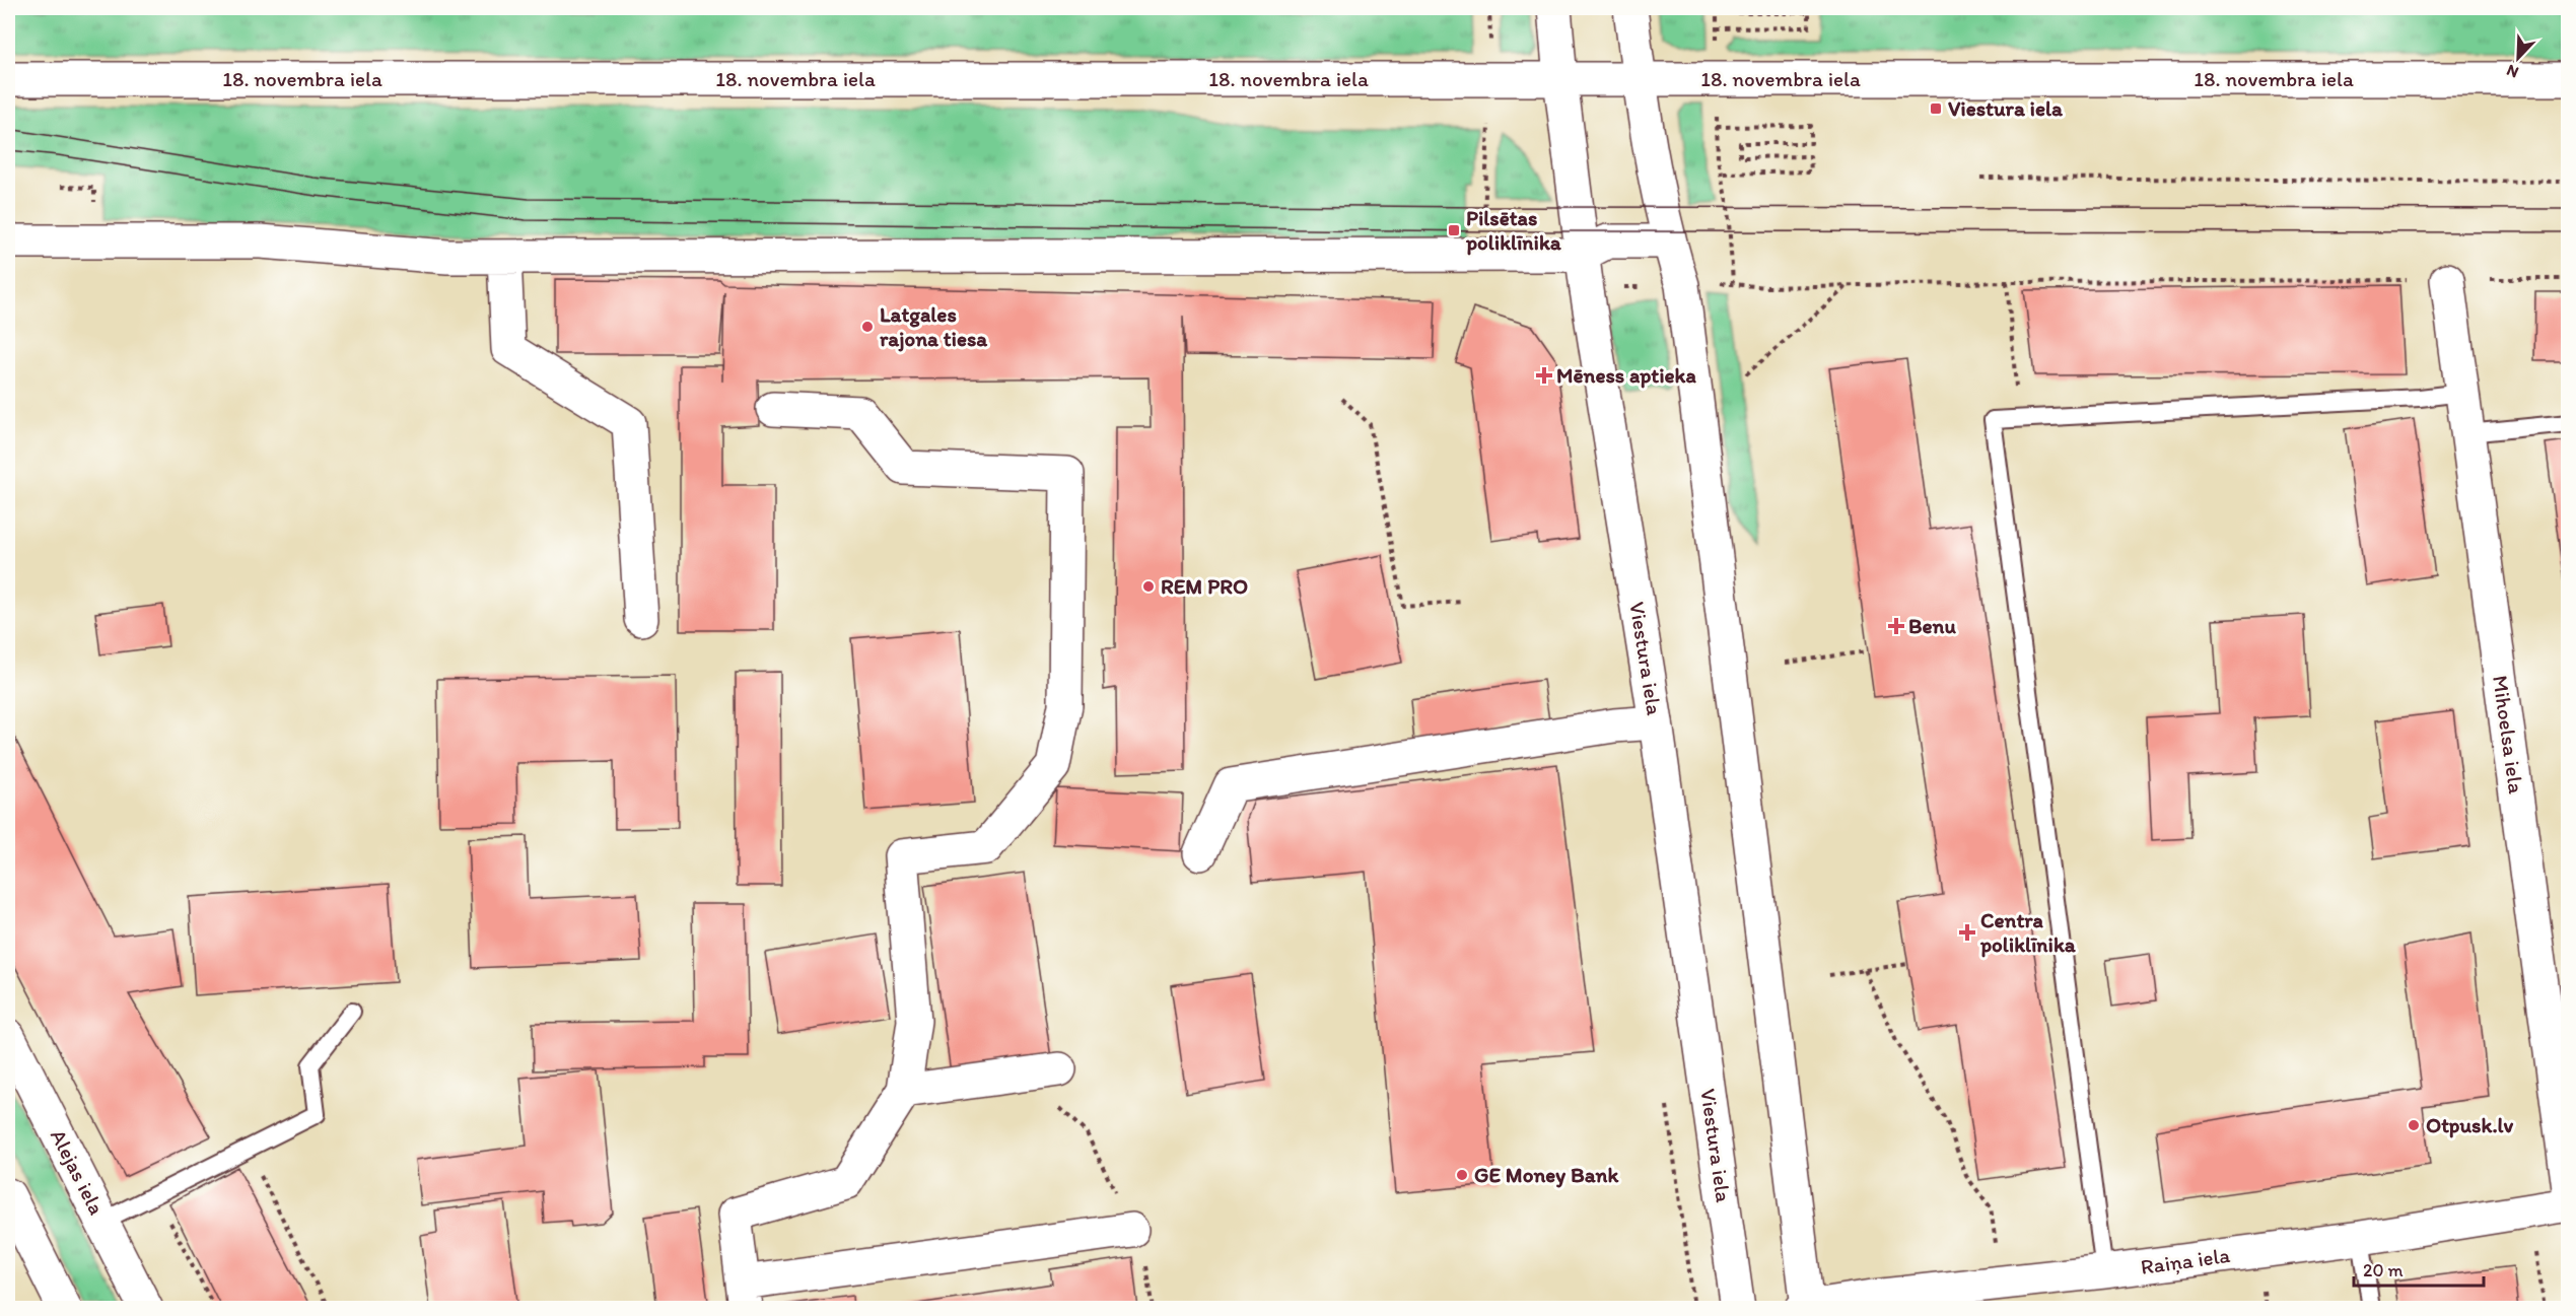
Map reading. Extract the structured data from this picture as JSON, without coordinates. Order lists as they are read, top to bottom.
{
  "streets": {
    "street": [
      "18. novembra iela",
      "Viestura iela",
      "Mihoelsa iela",
      "Alejas iela",
      "Raiņa iela"
    ]
  },
  "crossings": [
    ["18. novembra iela", "Viestura iela"]
  ],
  "places": {
    "transit": ["Viestura iela", "Pilsētas poliklīnika"],
    "other": [
      "Latgales rajona tiesa",
      "REM PRO",
      "Otpusk.lv",
      "GE Money Bank"
    ],
    "health": ["Mēness aptieka", "Benu", "Centra poliklīnika"]
  },
  "scale_bar": "20 m",
  "north": "bottom left"
}
